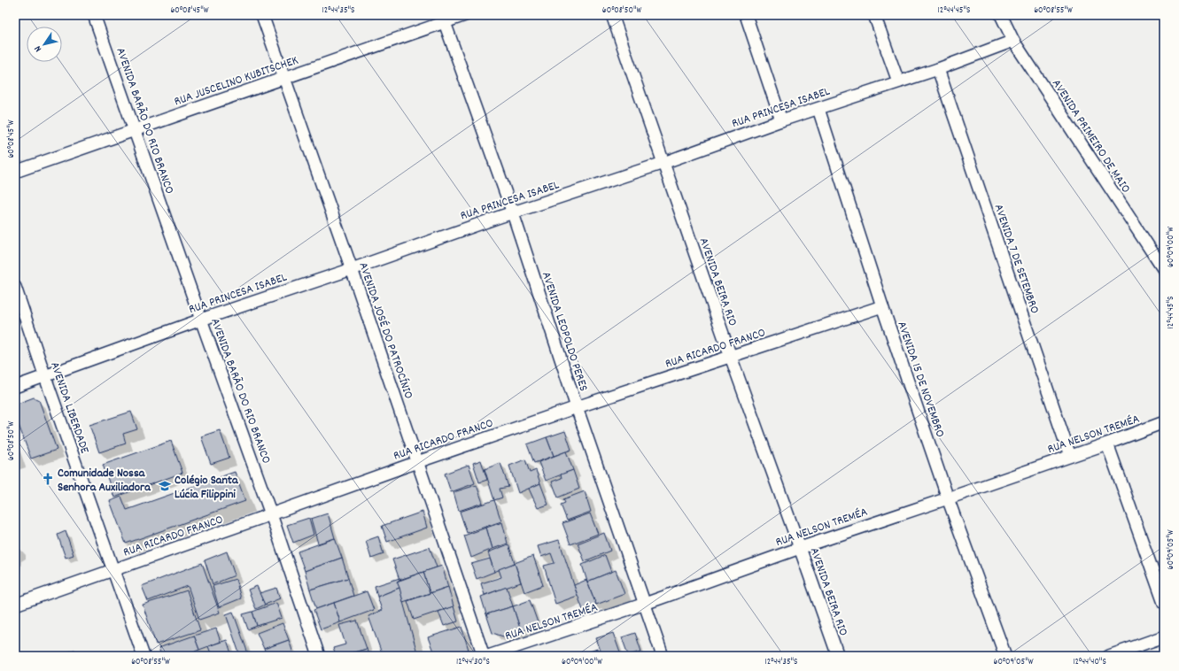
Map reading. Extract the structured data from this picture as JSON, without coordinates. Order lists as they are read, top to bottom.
{
  "streets": {
    "street": [
      "RUA JUSCELINO KUBITSCHEK",
      "RUA PRINCESA ISABEL",
      "AVENIDA BARÃO DO RIO BRANCO",
      "AVENIDA PRIMEIRO DE MAIO",
      "AVENIDA 7 DE SETEMBRO",
      "AVENIDA BEIRA RIO",
      "AVENIDA JOSÉ DO PATROCÍNIO",
      "AVENIDA LEOPOLDO PERES",
      "RUA RICARDO FRANCO",
      "AVENIDA 15 DE NOVEMBRO",
      "AVENIDA LIBERDADE",
      "RUA NELSON TREMÉA"
    ]
  },
  "crossings": [
    ["RUA JUSCELINO KUBITSCHEK", "AVENIDA BARÃO DO RIO BRANCO"],
    ["RUA JUSCELINO KUBITSCHEK", "AVENIDA JOSÉ DO PATROCÍNIO"],
    ["RUA JUSCELINO KUBITSCHEK", "AVENIDA LEOPOLDO PERES"],
    ["RUA PRINCESA ISABEL", "AVENIDA BARÃO DO RIO BRANCO"],
    ["RUA PRINCESA ISABEL", "AVENIDA PRIMEIRO DE MAIO"],
    ["RUA PRINCESA ISABEL", "AVENIDA 7 DE SETEMBRO"],
    ["RUA PRINCESA ISABEL", "AVENIDA BEIRA RIO"],
    ["RUA PRINCESA ISABEL", "AVENIDA JOSÉ DO PATROCÍNIO"],
    ["RUA PRINCESA ISABEL", "AVENIDA LEOPOLDO PERES"],
    ["RUA PRINCESA ISABEL", "AVENIDA 15 DE NOVEMBRO"],
    ["RUA PRINCESA ISABEL", "AVENIDA LIBERDADE"],
    ["AVENIDA BARÃO DO RIO BRANCO", "RUA RICARDO FRANCO"],
    ["AVENIDA 7 DE SETEMBRO", "RUA NELSON TREMÉA"],
    ["AVENIDA BEIRA RIO", "RUA RICARDO FRANCO"],
    ["AVENIDA BEIRA RIO", "RUA NELSON TREMÉA"],
    ["AVENIDA JOSÉ DO PATROCÍNIO", "RUA RICARDO FRANCO"],
    ["AVENIDA LEOPOLDO PERES", "RUA RICARDO FRANCO"],
    ["AVENIDA LEOPOLDO PERES", "RUA NELSON TREMÉA"],
    ["RUA RICARDO FRANCO", "AVENIDA 15 DE NOVEMBRO"],
    ["RUA RICARDO FRANCO", "AVENIDA LIBERDADE"],
    ["AVENIDA 15 DE NOVEMBRO", "RUA NELSON TREMÉA"]
  ],
  "places": {
    "church": ["Comunidade Nossa Senhora Auxiliadora"],
    "school or university": ["Colégio Santa Lúcia Filippini"]
  },
  "north": "bottom left",
  "coordinates": [
    "60°08'45\"W",
    "12°44'35\"S",
    "60°08'50\"W",
    "12°44'45\"S",
    "60°08'55\"W",
    "60°09'00\"W",
    "60°09'05\"W",
    "12°44'30\"S",
    "12°44'40\"S"
  ]
}
